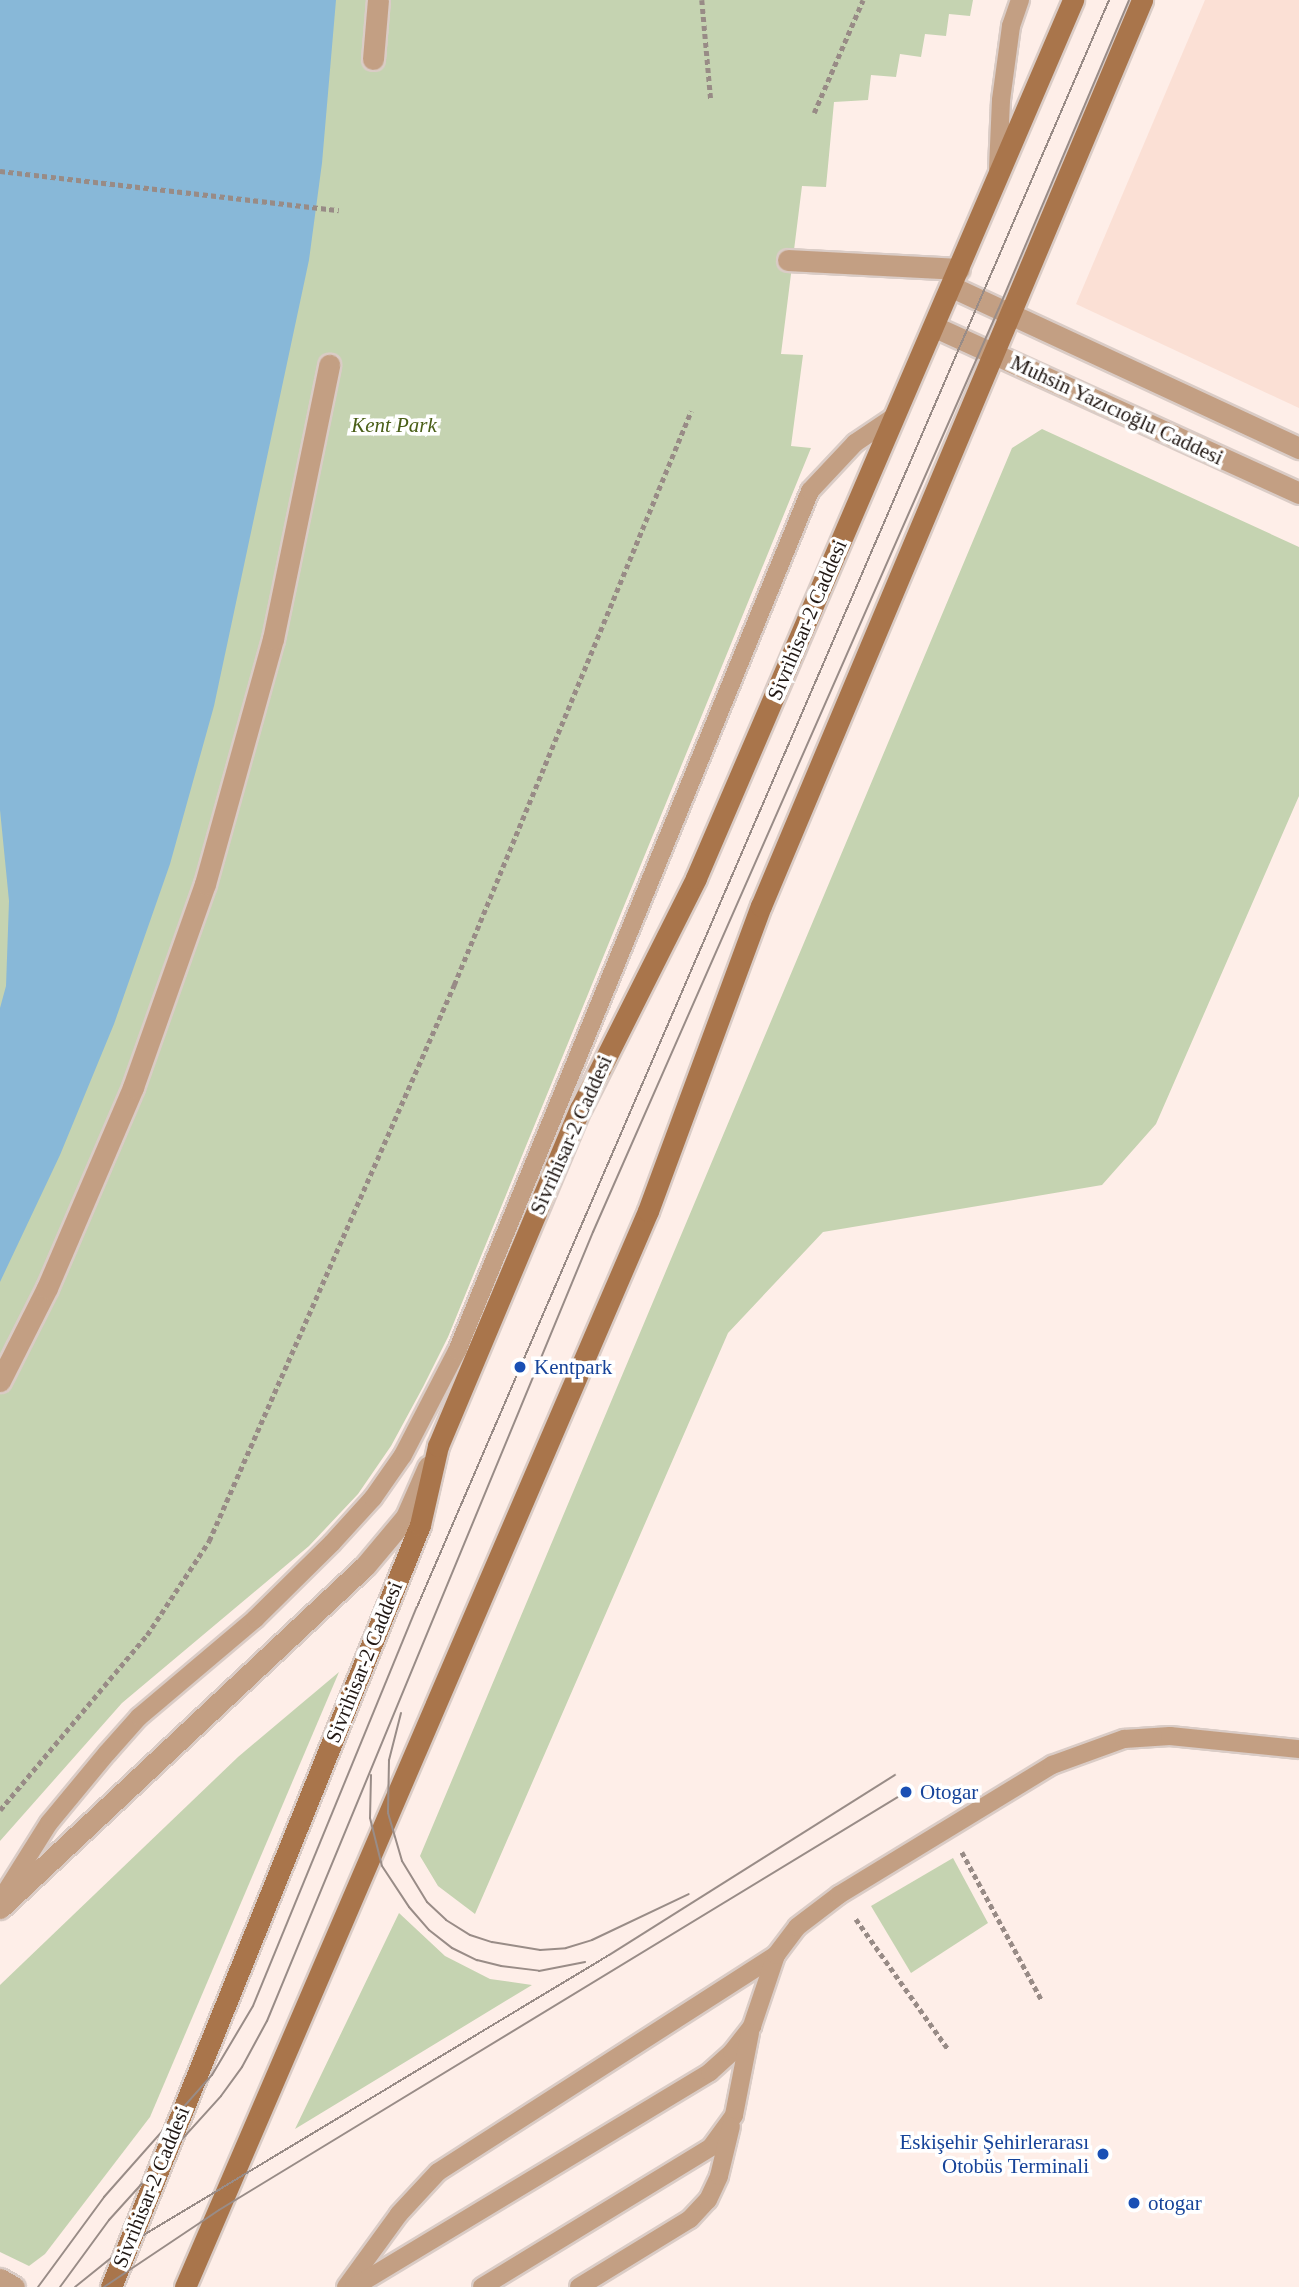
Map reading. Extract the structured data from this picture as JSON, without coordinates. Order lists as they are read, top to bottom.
{
  "streets": {
    "main road": ["Sivrihisar-2 Caddesi"],
    "street": ["Muhsin Yazıcıoğlu Caddesi"]
  },
  "crossings": [
    ["Muhsin Yazıcıoğlu Caddesi", "Sivrihisar-2 Caddesi"]
  ],
  "parks": ["Kent Park"],
  "places": [
    "Kentpark",
    "Otogar",
    "Eskişehir Şehirlerarası Otobüs Terminali",
    "otogar"
  ]
}
